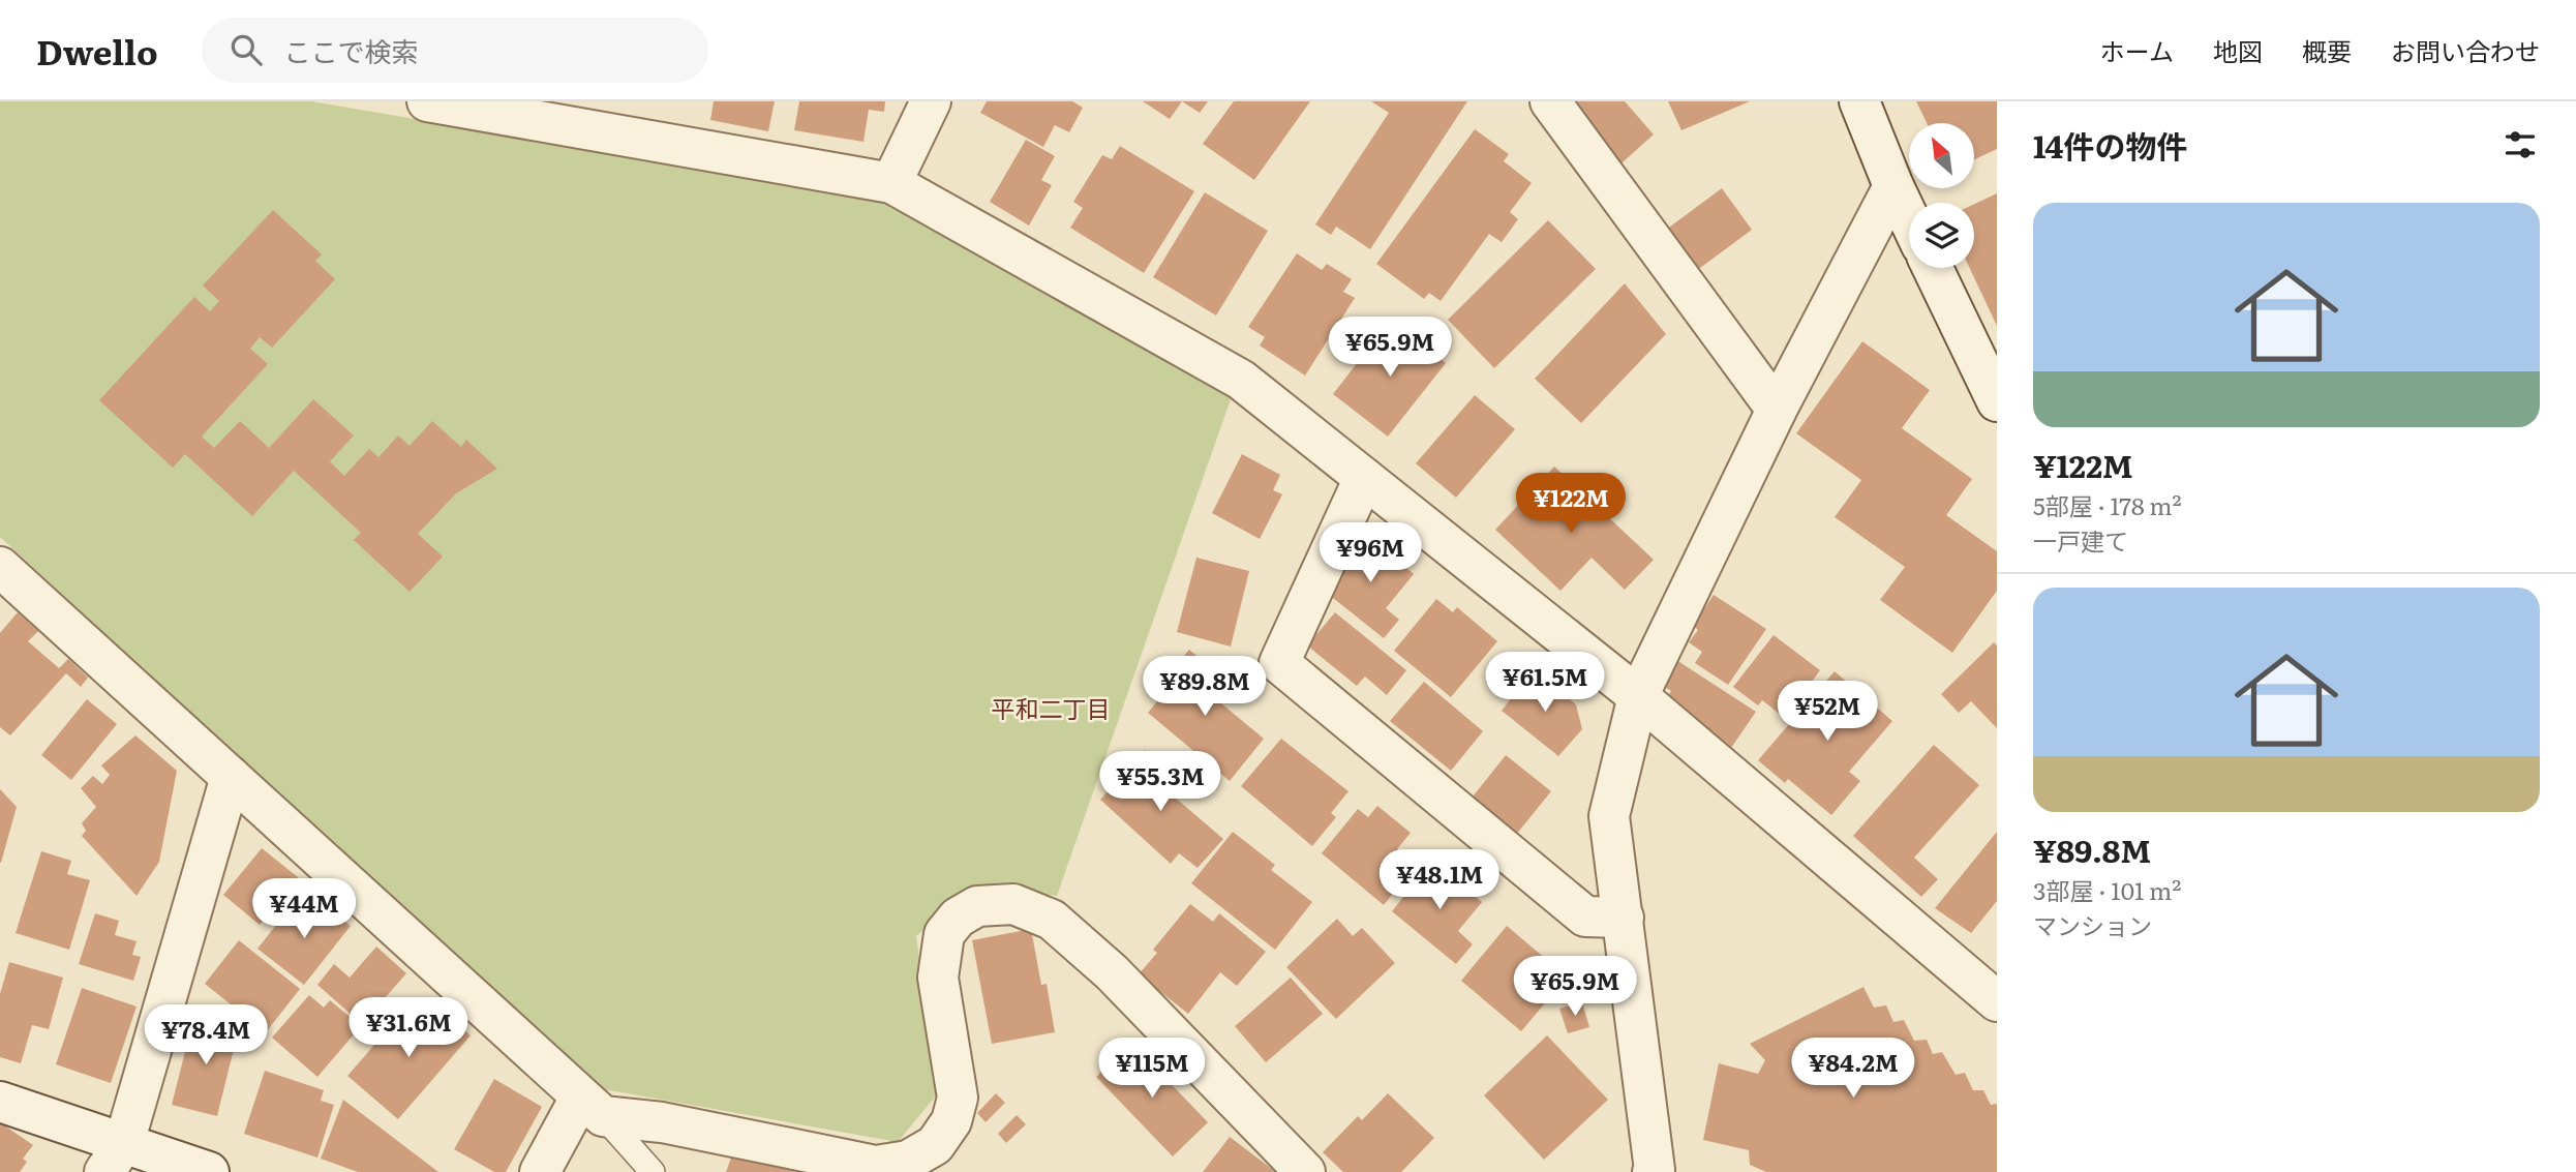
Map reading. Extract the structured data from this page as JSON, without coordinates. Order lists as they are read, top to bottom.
{
  "districts": ["平和二丁目"],
  "north": "top left",
  "page": {
    "header": "Dwello",
    "search": "ここで検索",
    "nav": [
      "ホーム",
      "地図",
      "概要",
      "お問い合わせ"
    ],
    "heading": "14件の物件",
    "list": [
      {
        "name": "¥122M",
        "note": "5部屋 · 178 m² · 一戸建て"
      },
      {
        "name": "¥89.8M",
        "note": "3部屋 · 101 m² · マンション"
      }
    ],
    "price": [
      "¥65.9M",
      "¥122M",
      "¥96M",
      "¥61.5M",
      "¥89.8M",
      "¥52M",
      "¥55.3M",
      "¥48.1M",
      "¥44M",
      "¥65.9M",
      "¥31.6M",
      "¥78.4M",
      "¥115M",
      "¥84.2M"
    ]
  }
}
